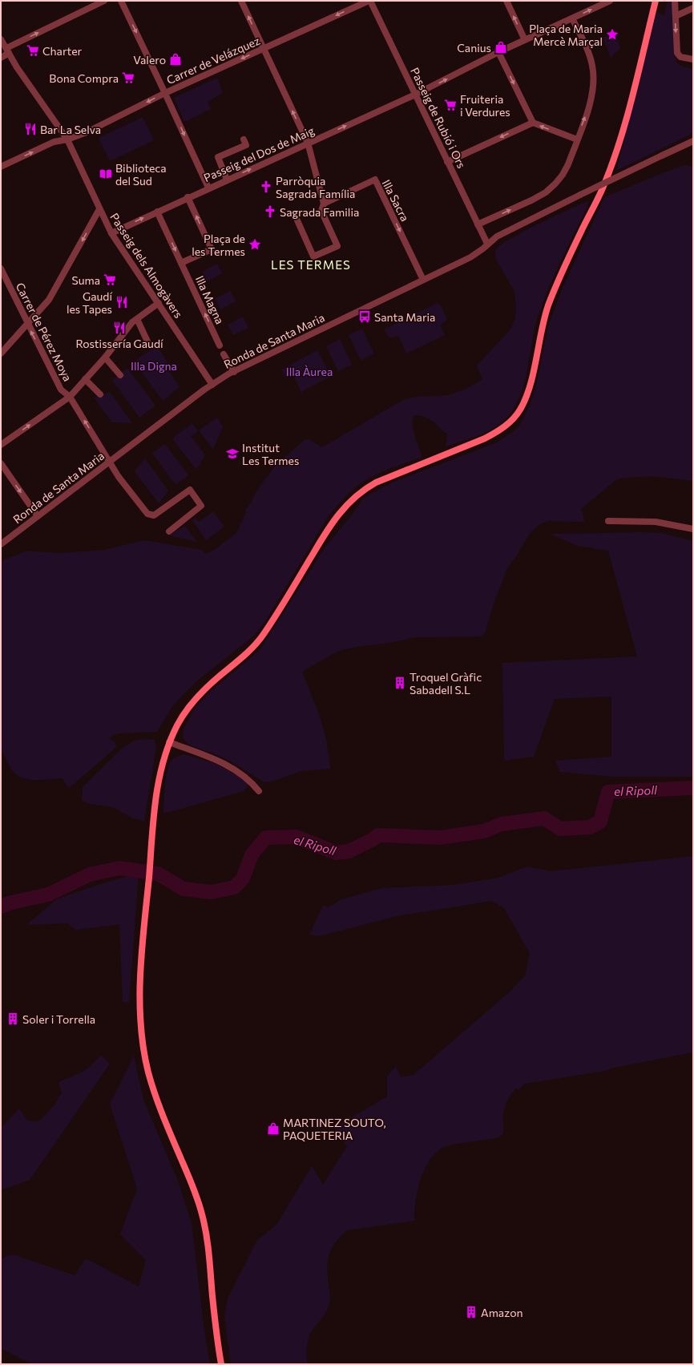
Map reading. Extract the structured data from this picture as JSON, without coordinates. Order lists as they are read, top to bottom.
{
  "streets": {
    "street": [
      "Carrer de Velázquez",
      "Passeig de Rubió i Ors",
      "Passeig del Dos de Maig",
      "Illa Sacra",
      "Passeig dels Almogàvers",
      "Illa Magna",
      "Carrer de Pérez Moya",
      "Ronda de Santa Maria"
    ]
  },
  "crossings": [
    ["Carrer de Velázquez", "Passeig de Rubió i Ors"],
    ["Carrer de Velázquez", "Passeig dels Almogàvers"],
    ["Passeig de Rubió i Ors", "Passeig del Dos de Maig"],
    ["Passeig de Rubió i Ors", "Ronda de Santa Maria"],
    ["Passeig del Dos de Maig", "Passeig dels Almogàvers"],
    ["Passeig del Dos de Maig", "Illa Magna"],
    ["Illa Sacra", "Ronda de Santa Maria"],
    ["Passeig dels Almogàvers", "Ronda de Santa Maria"],
    ["Carrer de Pérez Moya", "Ronda de Santa Maria"]
  ],
  "one_way": ["Passeig del Dos de Maig", "Carrer de Pérez Moya"],
  "districts": ["LES TERMES"],
  "water": ["el Ripoll"],
  "parks": ["Illa Digna", "Illa Àurea"],
  "places": {
    "place": ["Plaça de Maria Mercè Marçal", "Plaça de les Termes"],
    "shop": ["Canius", "Valero", "MARTINEZ SOUTO, PAQUETERIA"],
    "supermarket": [
      "Charter",
      "Bona Compra",
      "Fruiteria i Verdures",
      "Suma"
    ],
    "restaurant": ["Bar La Selva", "Gaudí les Tapes", "Rostissería Gaudí"],
    "library": ["Biblioteca del Sud"],
    "church": ["Parròquia Sagrada Família", "Sagrada Familia"],
    "bus stop": ["Santa Maria"],
    "school or university": ["Institut Les Termes"],
    "building": ["Troquel Gràfic Sabadell S.L", "Soler i Torrella", "Amazon"]
  }
}
